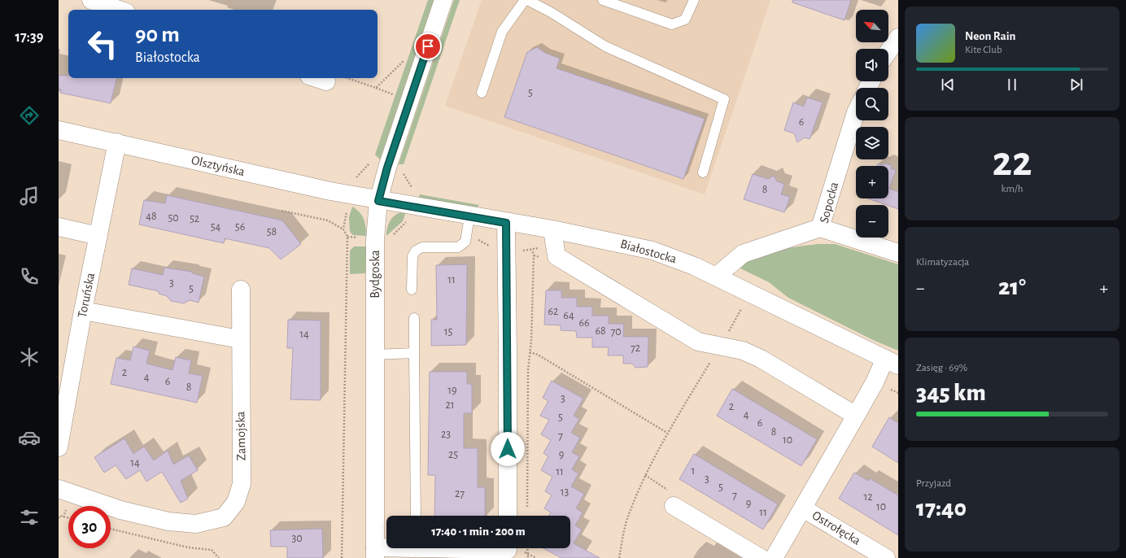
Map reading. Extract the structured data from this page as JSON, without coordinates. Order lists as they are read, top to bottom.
{
  "streets": {
    "street": [
      "Olsztyńska",
      "Sopocka",
      "Białostocka",
      "Bydgoska",
      "Toruńska",
      "Zamojska",
      "Ostrołęcka"
    ]
  },
  "crossings": [
    ["Olsztyńska", "Białostocka"],
    ["Olsztyńska", "Bydgoska"],
    ["Olsztyńska", "Toruńska"],
    ["Białostocka", "Bydgoska"]
  ],
  "house_numbers": [
    "5",
    "6",
    "8",
    "48",
    "50",
    "52",
    "54",
    "56",
    "58",
    "11",
    "3",
    "5",
    "62",
    "64",
    "66",
    "68",
    "15",
    "70",
    "14",
    "72",
    "2",
    "4",
    "6",
    "8",
    "19",
    "3",
    "21",
    "2",
    "4",
    "5",
    "6",
    "8",
    "23",
    "7",
    "10",
    "25",
    "9",
    "14",
    "1",
    "11",
    "3",
    "5",
    "13",
    "27",
    "7",
    "12",
    "9",
    "10",
    "11",
    "30"
  ],
  "north": "top left",
  "page": {
    "tabs": "17:39",
    "map_buttons": ["+", "−"],
    "turn": ["90 m", "Białostocka"],
    "song": ["Neon Rain", "Kite Club"],
    "tile": [
      ["22", "km/h"],
      "Klimatyzacja",
      ["Zasięg · 69%", "345 km"],
      ["Przyjazd", "17:40"]
    ],
    "heat": ["−", "21°", "+"],
    "limit": "30",
    "trip": "17:40 · 1 min · 200 m"
  }
}
